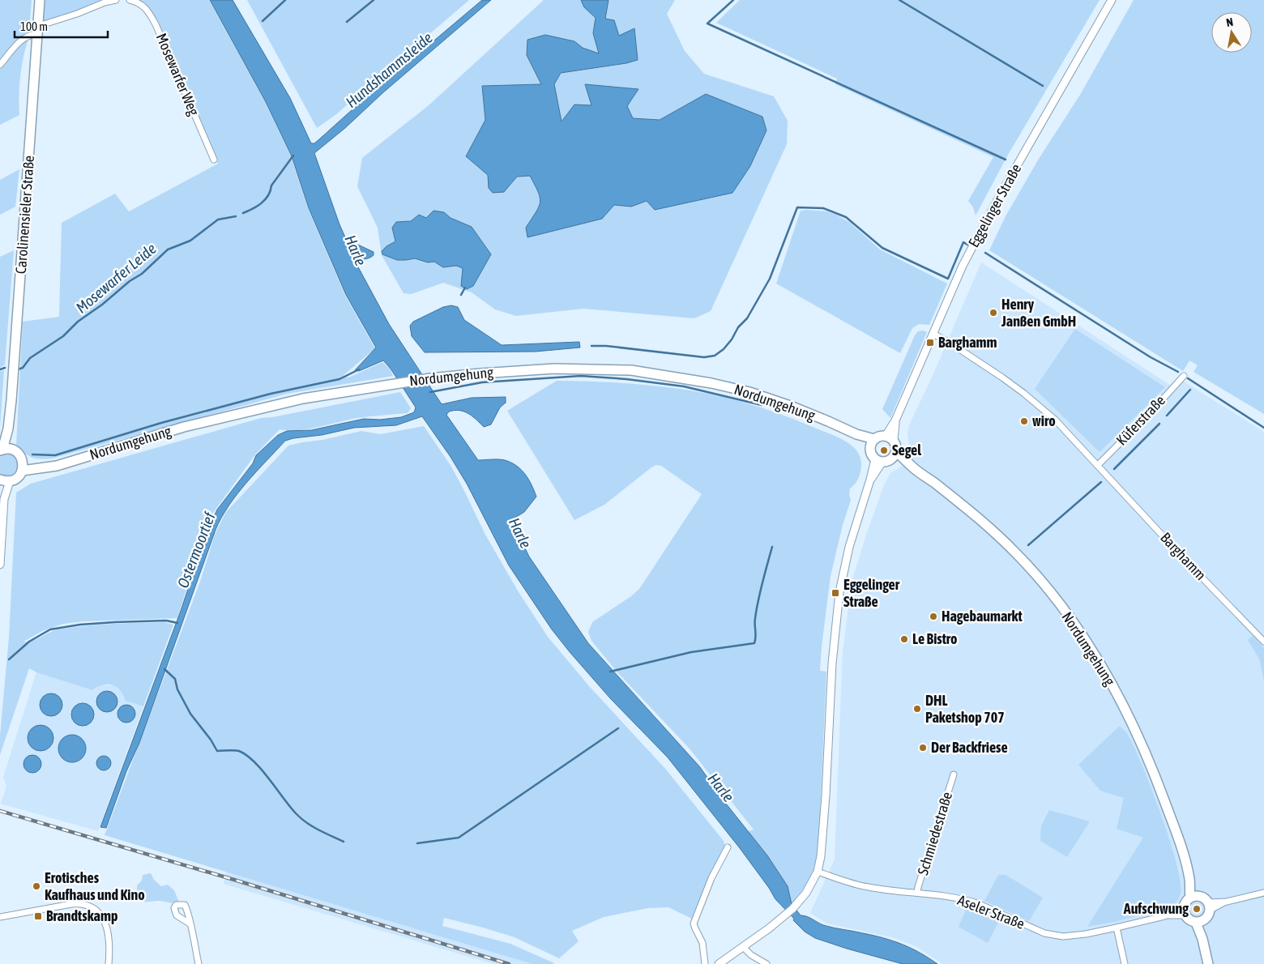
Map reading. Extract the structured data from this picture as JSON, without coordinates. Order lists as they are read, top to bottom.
{
  "streets": {
    "main road": ["Carolinensieler Straße", "Nordumgehung"],
    "street": [
      "Mosewarfer Weg",
      "Eggelinger Straße",
      "Küferstraße",
      "Barghamm",
      "Schmiedestraße",
      "Aseler Straße"
    ]
  },
  "crossings": [
    ["Eggelinger Straße", "Nordumgehung"],
    ["Eggelinger Straße", "Barghamm"],
    ["Nordumgehung", "Aseler Straße"],
    ["Küferstraße", "Barghamm"],
    ["Schmiedestraße", "Aseler Straße"]
  ],
  "water": [
    "Hundshammsleide",
    "Harle",
    "Mosewarfer Leide",
    "Ostermoortief"
  ],
  "places": {
    "other": [
      "Henry Janßen GmbH",
      "wiro",
      "Segel",
      "Hagebaumarkt",
      "Le Bistro",
      "DHL Paketshop 707",
      "Der Backfriese",
      "Erotisches Kaufhaus und Kino",
      "Aufschwung"
    ],
    "transit": ["Barghamm", "Eggelinger Straße", "Brandtskamp"]
  },
  "scale_bar": "100 m",
  "north": "top"
}
